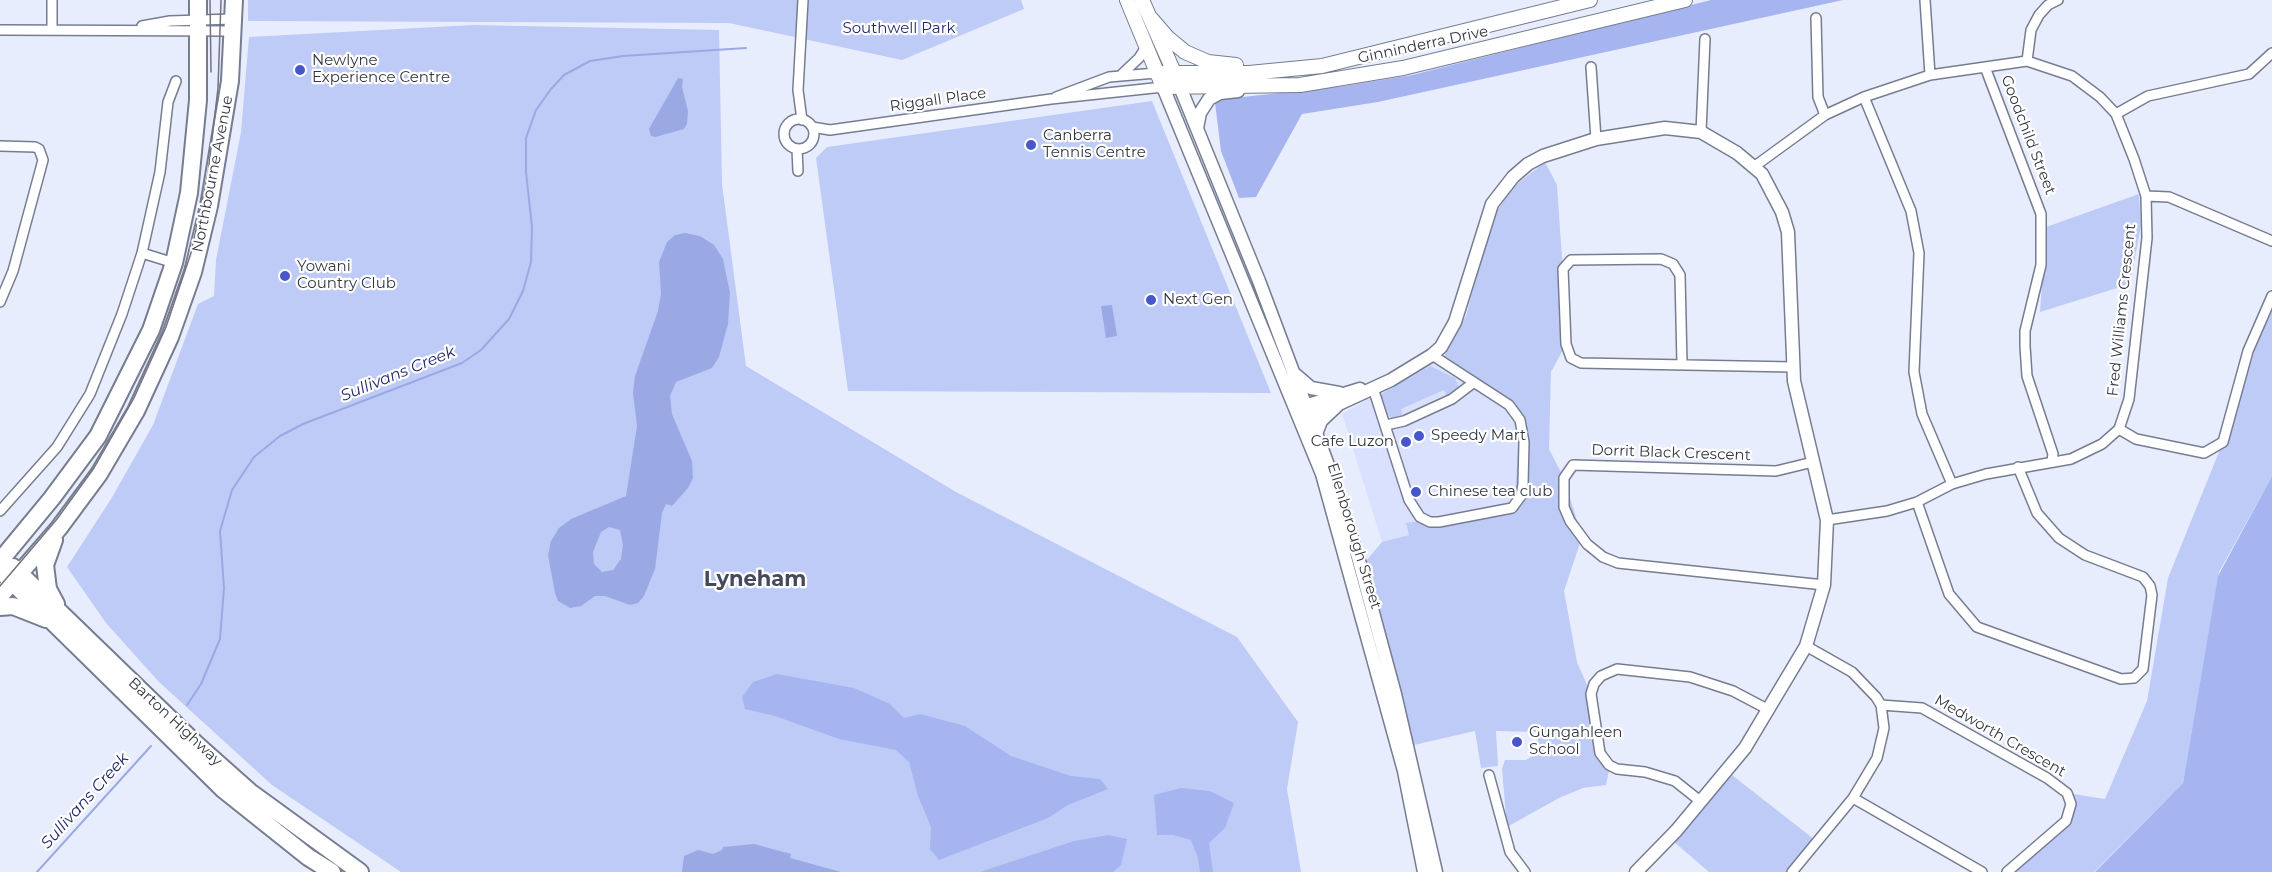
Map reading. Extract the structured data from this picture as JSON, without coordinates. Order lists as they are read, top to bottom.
{
  "streets": {
    "highway": ["Northbourne Avenue", "Barton Highway"],
    "main road": ["Ginninderra Drive", "Ellenborough Street"],
    "street": [
      "Riggall Place",
      "Goodchild Street",
      "Fred Williams Crescent",
      "Dorrit Black Crescent",
      "Medworth Crescent"
    ]
  },
  "crossings": [
    ["Ginninderra Drive", "Riggall Place"],
    ["Ginninderra Drive", "Ellenborough Street"],
    ["Riggall Place", "Ellenborough Street"],
    ["Goodchild Street", "Fred Williams Crescent"],
    ["Northbourne Avenue", "Barton Highway"]
  ],
  "districts": ["Lyneham"],
  "water": ["Sullivans Creek"],
  "parks": ["Southwell Park"],
  "places": [
    "Newlyne Experience Centre",
    "Canberra Tennis Centre",
    "Yowani Country Club",
    "Next Gen",
    "Speedy Mart",
    "Cafe Luzon",
    "Chinese tea club",
    "Gungahleen School"
  ]
}
